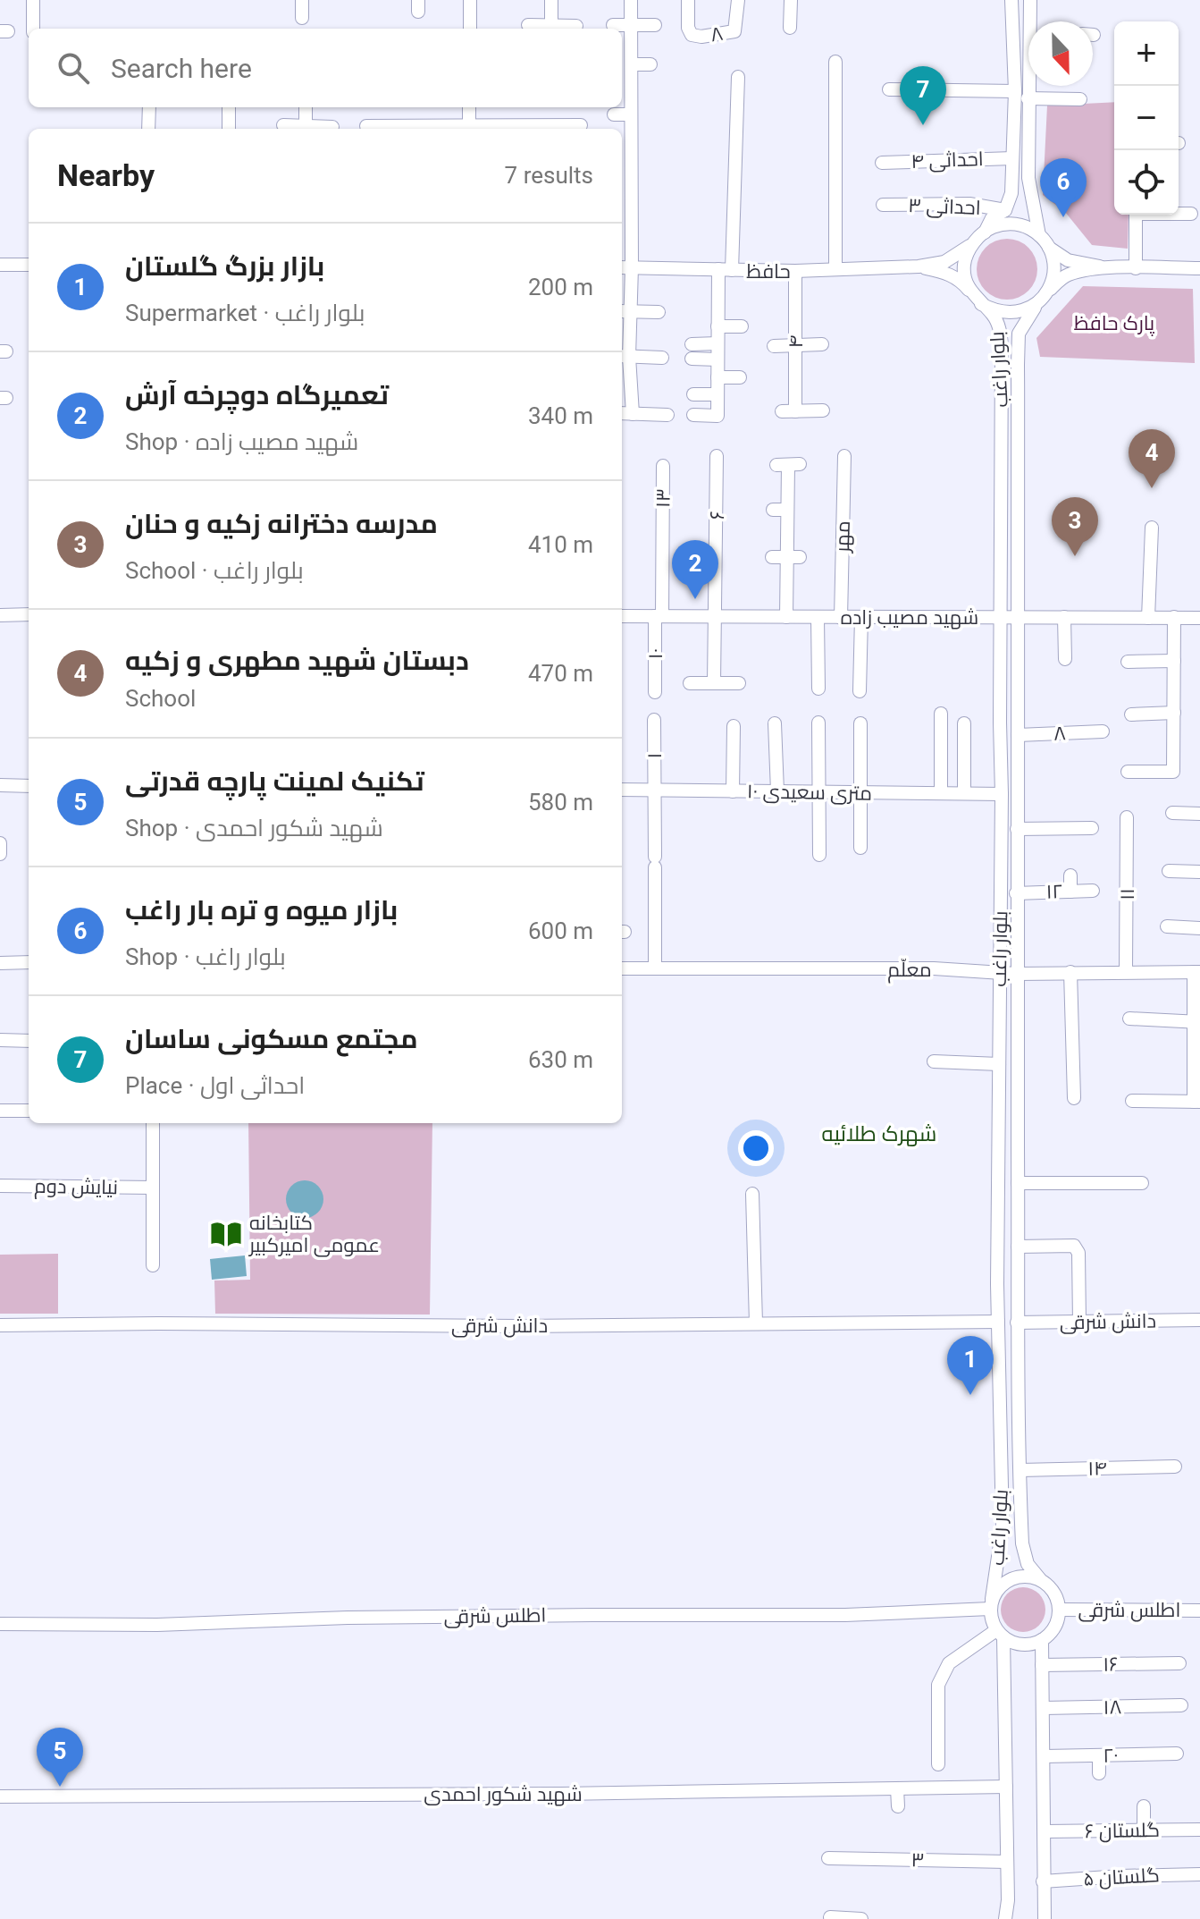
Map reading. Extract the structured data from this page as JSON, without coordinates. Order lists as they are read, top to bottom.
{
  "streets": {
    "street": [
      "۸",
      "احداثی ۴",
      "احداثی ۳",
      "حافظ",
      "۴",
      "بلوار راغب",
      "۱۳",
      "۶",
      "مهر",
      "شهید مصیب زاده",
      "۱۰",
      "۱",
      "۱۰ متری سعیدی",
      "۱۲",
      "۱۱",
      "معلّم",
      "نیایش دوم",
      "دانش شرقی",
      "۱۴",
      "اطلس شرقی",
      "۱۶",
      "۱۸",
      "۲۰",
      "شهید شکور احمدی",
      "گلستان ۶",
      "۳",
      "گلستان ۵"
    ]
  },
  "crossings": [
    ["۸", "بلوار راغب"],
    ["حافظ", "۴"],
    ["حافظ", "بلوار راغب"],
    ["بلوار راغب", "شهید مصیب زاده"],
    ["بلوار راغب", "۱۰ متری سعیدی"],
    ["بلوار راغب", "۱۲"],
    ["بلوار راغب", "معلّم"],
    ["بلوار راغب", "دانش شرقی"],
    ["بلوار راغب", "۱۴"],
    ["بلوار راغب", "اطلس شرقی"],
    ["۱۳", "شهید مصیب زاده"],
    ["۱۳", "۱۰"],
    ["۶", "شهید مصیب زاده"],
    ["مهر", "شهید مصیب زاده"],
    ["شهید مصیب زاده", "۱۰"],
    ["۱", "۱۰ متری سعیدی"],
    ["۱۱", "معلّم"]
  ],
  "districts": ["شهرک طلائیه"],
  "parks": ["پارک حافظ"],
  "places": {
    "library": ["کتابخانه عمومی امیرکبیر"]
  },
  "north": "bottom",
  "page": {
    "map_buttons": ["+", "−"],
    "search": "Search here",
    "pins": [
      "7",
      "6",
      "4",
      "3",
      "2",
      "1",
      "5"
    ],
    "heading": ["Nearby", "7 results"],
    "list": [
      {
        "mark": "1",
        "name": "بازار بزرگ گلستان",
        "note": "Supermarket · بلوار راغب",
        "value": "200 m"
      },
      {
        "mark": "2",
        "name": "تعمیرگاه دوچرخه آرش",
        "note": "Shop · شهید مصیب زاده",
        "value": "340 m"
      },
      {
        "mark": "3",
        "name": "مدرسه دخترانه زکیه و حنان",
        "note": "School · بلوار راغب",
        "value": "410 m"
      },
      {
        "mark": "4",
        "name": "دبستان شهید مطهری و زکیه",
        "note": "School",
        "value": "470 m"
      },
      {
        "mark": "5",
        "name": "تکنیک لمینت پارچه قدرتی",
        "note": "Shop · شهید شکور احمدی",
        "value": "580 m"
      },
      {
        "mark": "6",
        "name": "بازار میوه و تره بار راغب",
        "note": "Shop · بلوار راغب",
        "value": "600 m"
      },
      {
        "mark": "7",
        "name": "مجتمع مسکونی ساسان",
        "note": "Place · احداثی اول",
        "value": "630 m"
      }
    ]
  }
}
